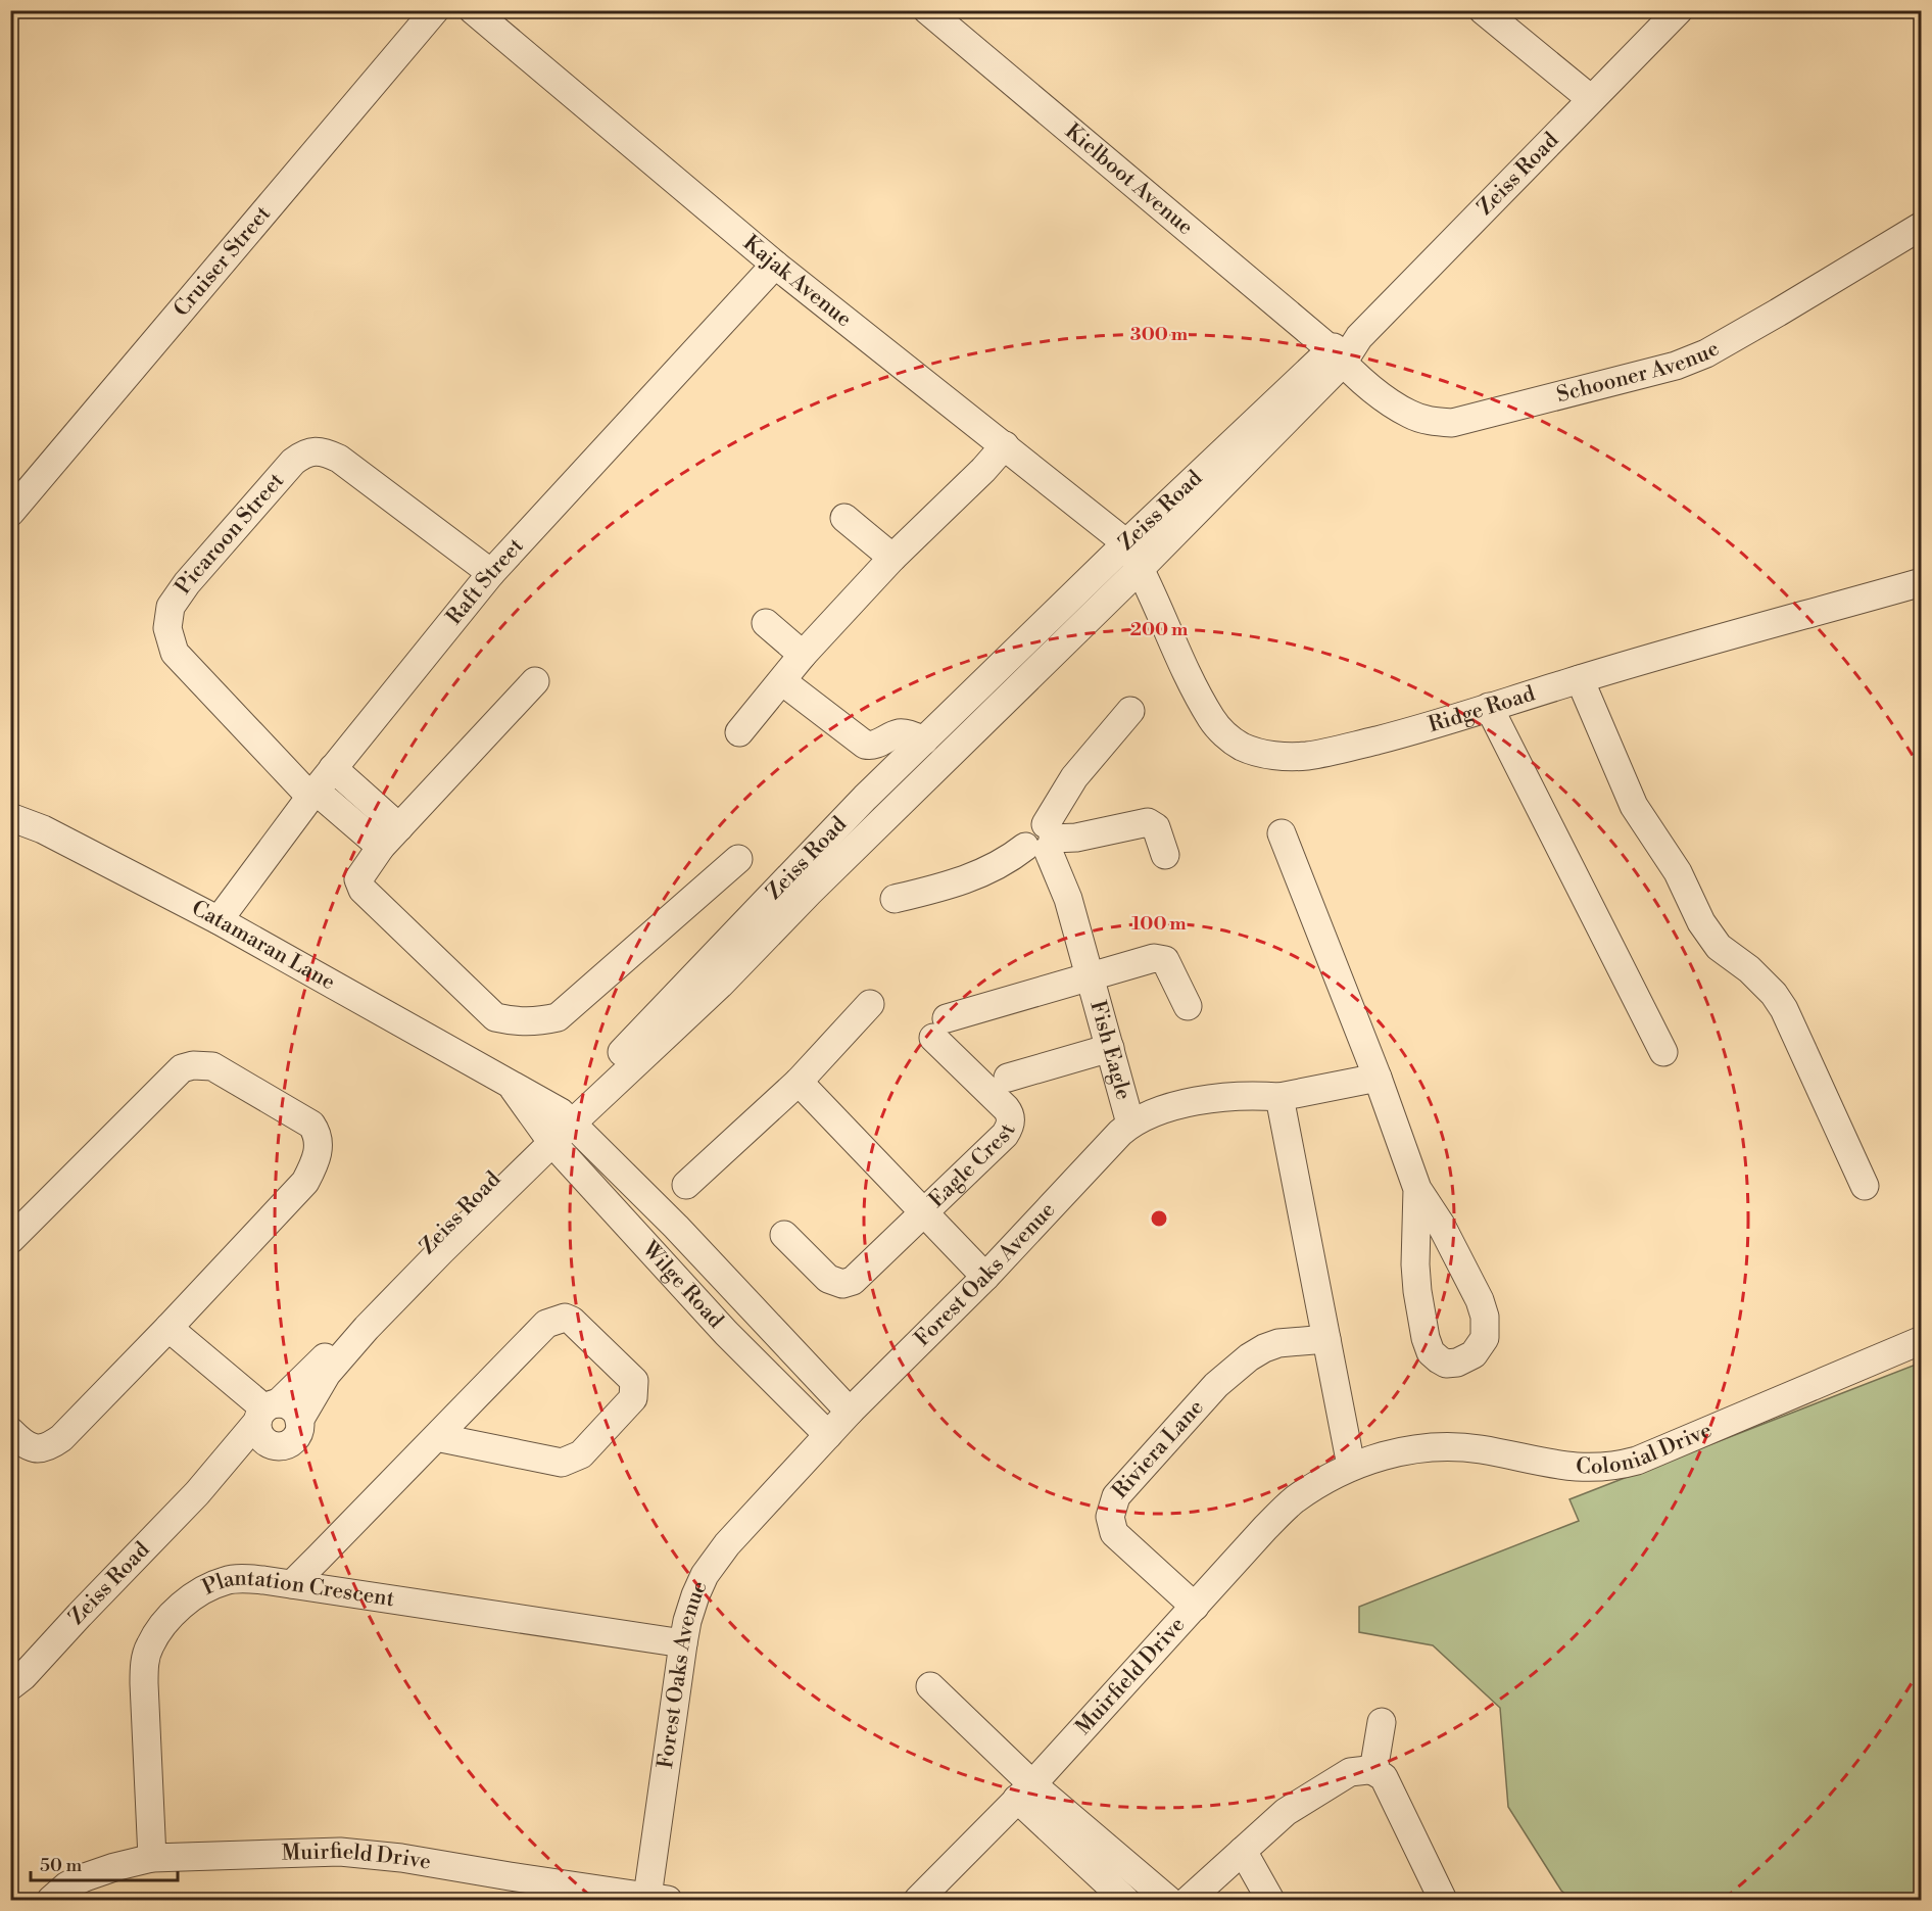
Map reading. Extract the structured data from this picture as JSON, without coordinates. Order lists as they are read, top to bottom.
{
  "streets": {
    "street": [
      "Zeiss Road",
      "Kielboot Avenue",
      "Cruiser Street",
      "Kajak Avenue",
      "Schooner Avenue",
      "Picaroon Street",
      "Raft Street",
      "Ridge Road",
      "Catamaran Lane",
      "Fish Eagle",
      "Eagle Crest",
      "Forest Oaks Avenue",
      "Wilge Road",
      "Colonial Drive",
      "Riviera Lane",
      "Plantation Crescent",
      "Muirfield Drive"
    ]
  },
  "crossings": [
    ["Zeiss Road", "Kielboot Avenue"],
    ["Zeiss Road", "Kajak Avenue"],
    ["Zeiss Road", "Schooner Avenue"],
    ["Zeiss Road", "Ridge Road"],
    ["Zeiss Road", "Catamaran Lane"],
    ["Zeiss Road", "Wilge Road"],
    ["Kielboot Avenue", "Schooner Avenue"],
    ["Kajak Avenue", "Raft Street"],
    ["Kajak Avenue", "Ridge Road"],
    ["Picaroon Street", "Raft Street"],
    ["Raft Street", "Catamaran Lane"],
    ["Catamaran Lane", "Wilge Road"],
    ["Fish Eagle", "Eagle Crest"],
    ["Fish Eagle", "Forest Oaks Avenue"],
    ["Eagle Crest", "Forest Oaks Avenue"],
    ["Forest Oaks Avenue", "Wilge Road"],
    ["Forest Oaks Avenue", "Plantation Crescent"],
    ["Forest Oaks Avenue", "Muirfield Drive"],
    ["Colonial Drive", "Muirfield Drive"],
    ["Riviera Lane", "Muirfield Drive"],
    ["Plantation Crescent", "Muirfield Drive"]
  ],
  "scale_bar": "50 m",
  "rings": ["300 m", "200 m", "100 m"]
}
